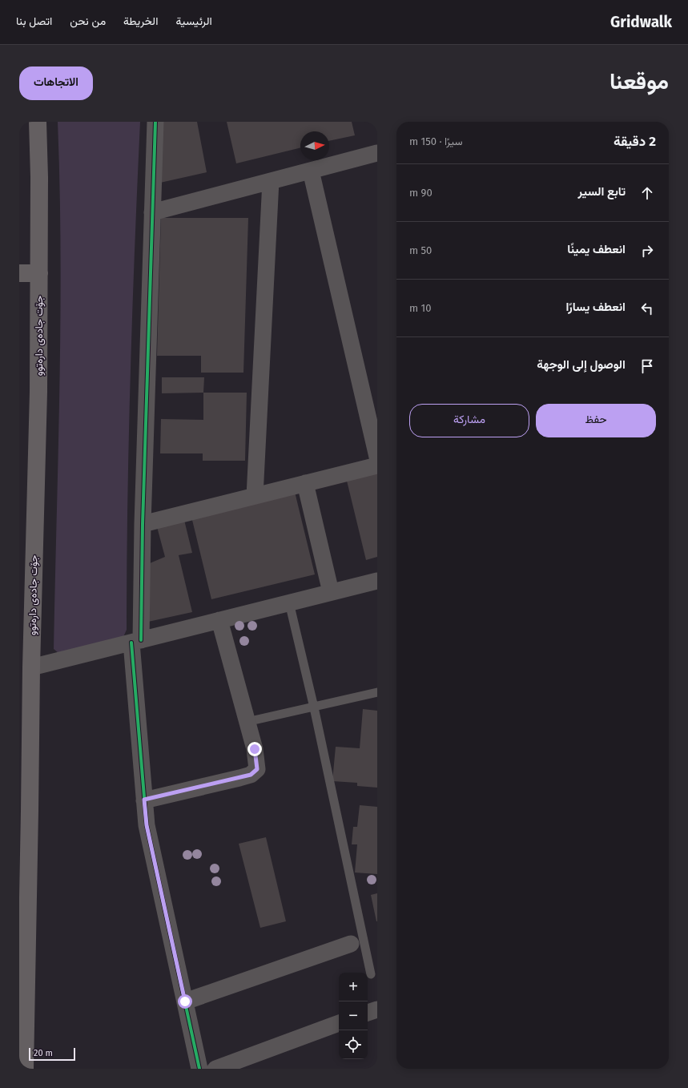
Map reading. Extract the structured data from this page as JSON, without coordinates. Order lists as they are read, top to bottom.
{
  "streets": {
    "main road": ["جۆت جادەی دارەتوو"]
  },
  "scale_bar": "20 m",
  "north": "right",
  "page": {
    "header": "Gridwalk",
    "nav": [
      "الرئيسية",
      "الخريطة",
      "من نحن",
      "اتصل بنا"
    ],
    "title": "موقعنا",
    "buttons": [
      "الاتجاهات",
      ["حفظ", "مشاركة"]
    ],
    "heading": ["2 دقيقة", "سيرًا · 150 m"],
    "list": [
      ["تابع السير", "90 m"],
      ["انعطف يمينًا", "50 m"],
      ["انعطف يسارًا", "10 m"],
      "الوصول إلى الوجهة"
    ],
    "map_buttons": ["+", "−"],
    "scale": "20 m"
  }
}
